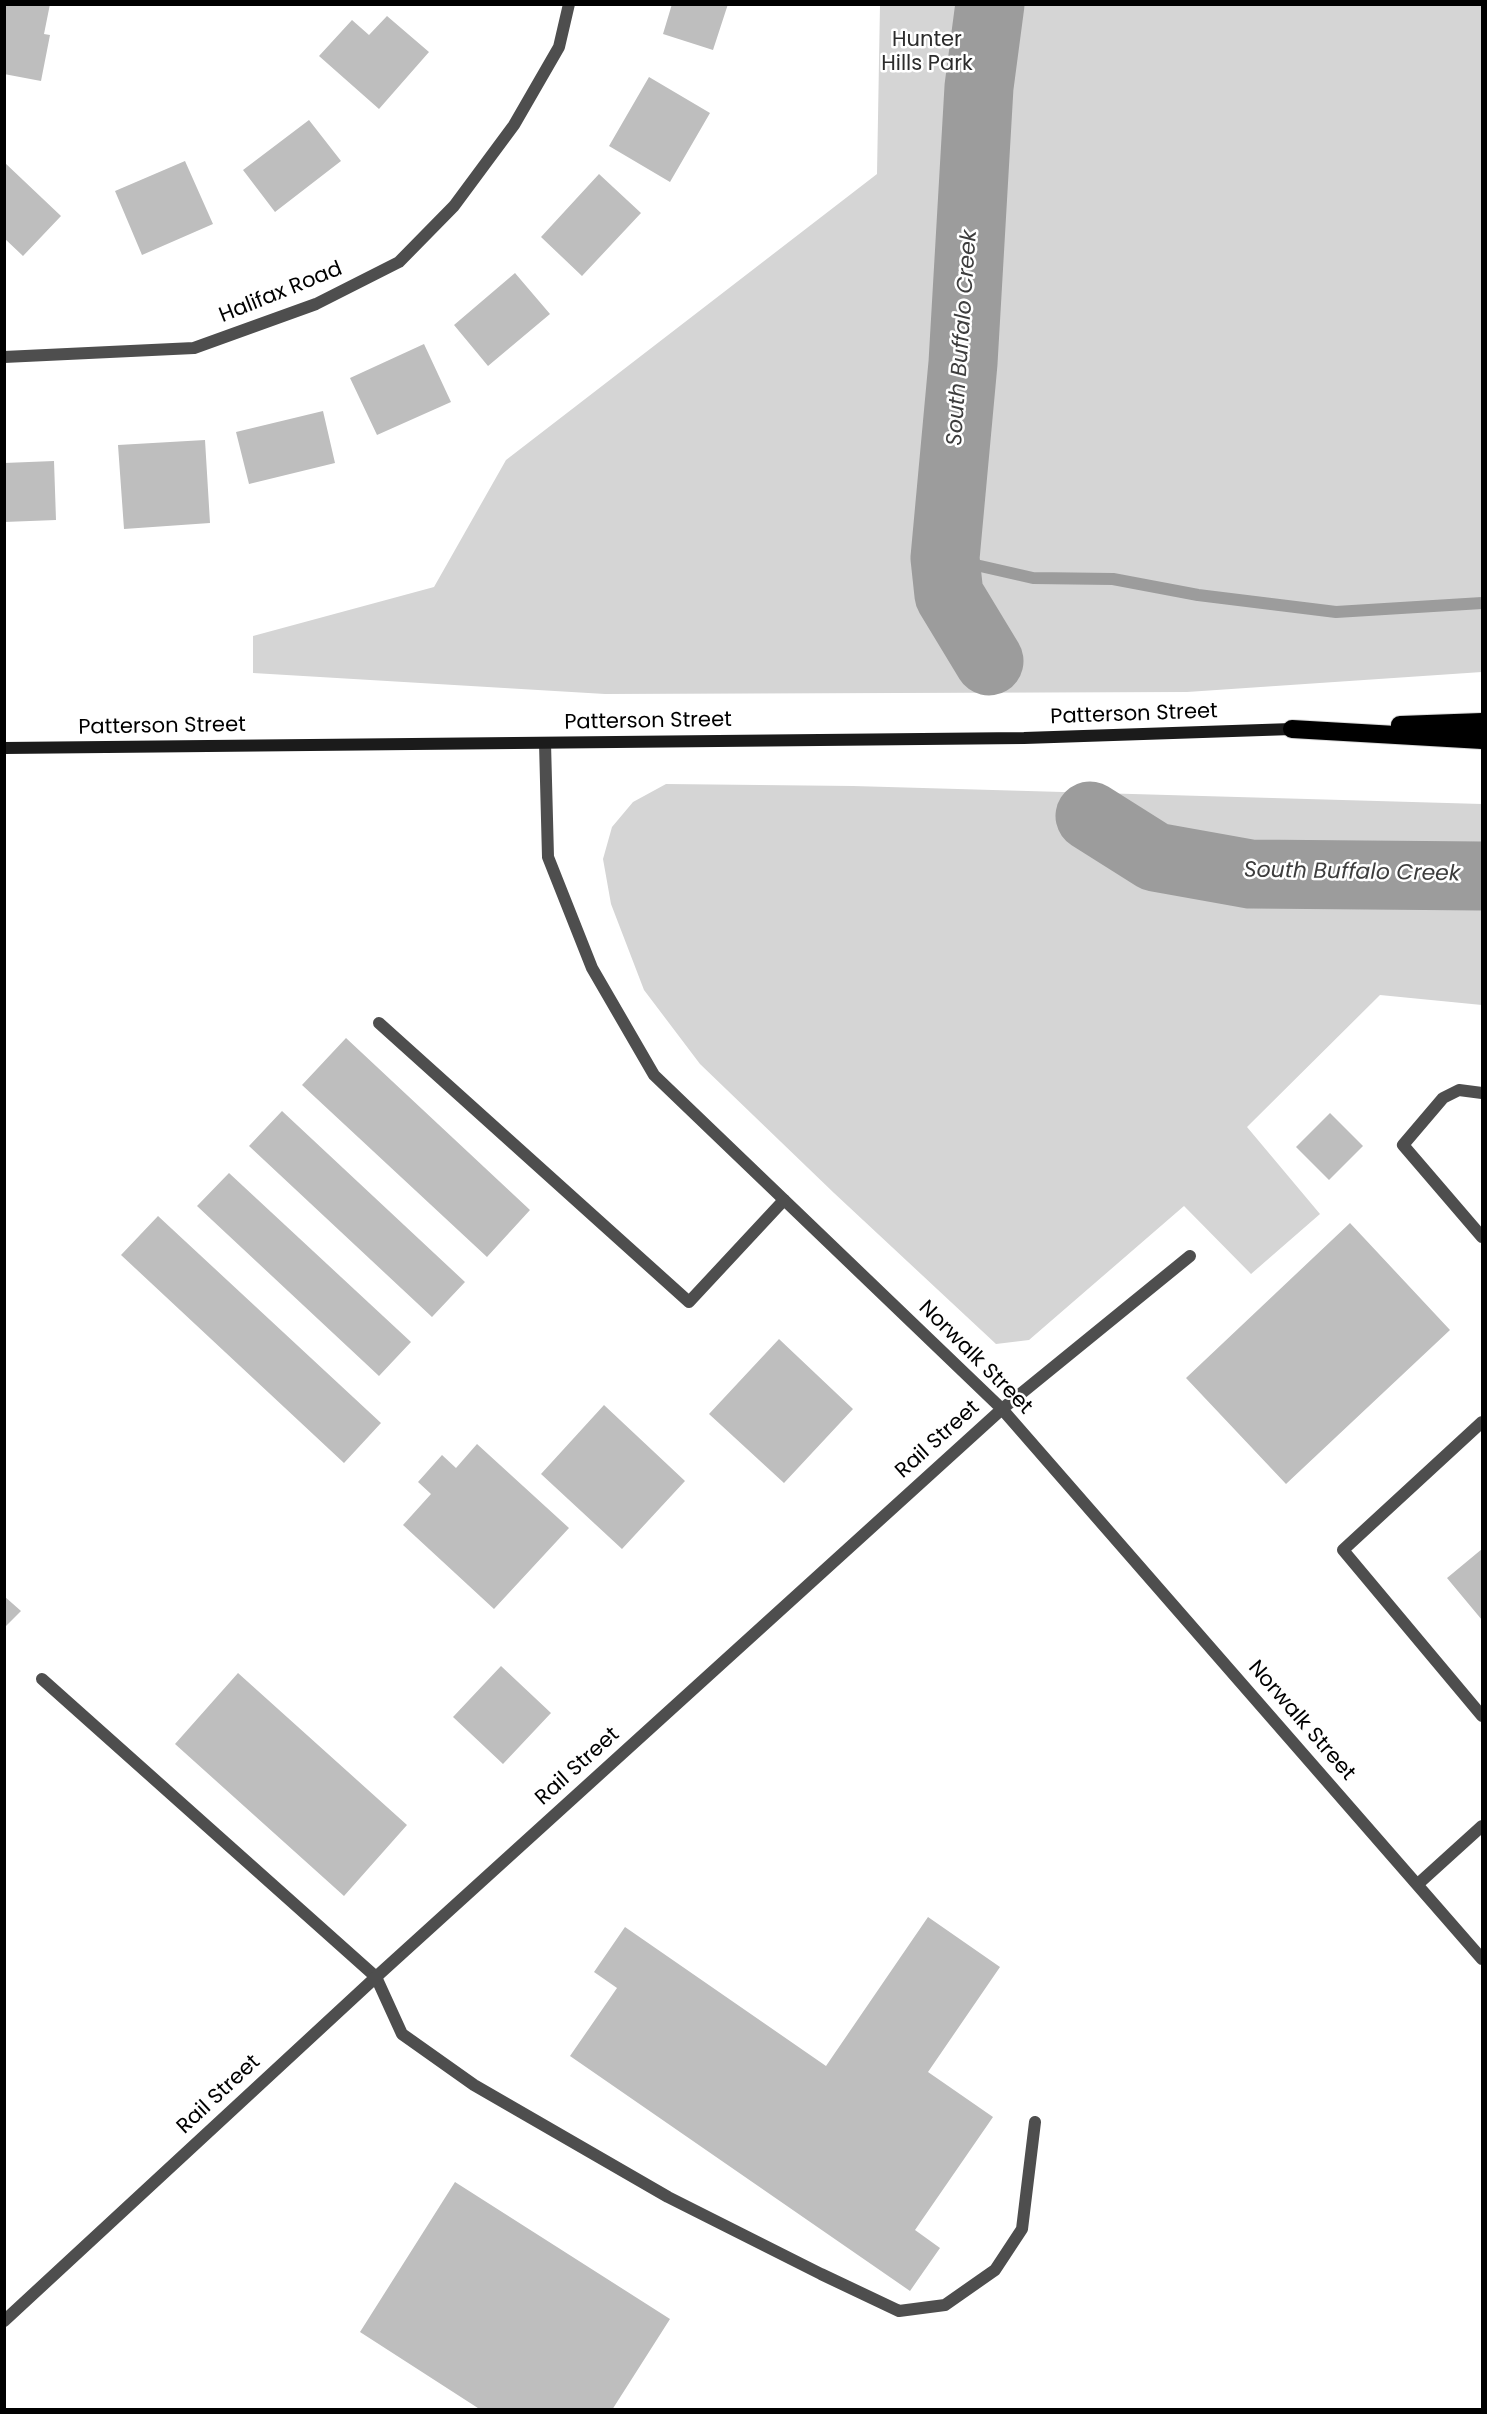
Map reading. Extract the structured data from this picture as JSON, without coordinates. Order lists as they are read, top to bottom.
{
  "streets": {
    "main road": ["Patterson Street"],
    "street": ["Halifax Road", "Norwalk Street", "Rail Street"]
  },
  "crossings": [
    ["Patterson Street", "Norwalk Street"],
    ["Norwalk Street", "Rail Street"]
  ],
  "water": ["South Buffalo Creek"],
  "parks": ["Hunter Hills Park"]
}
